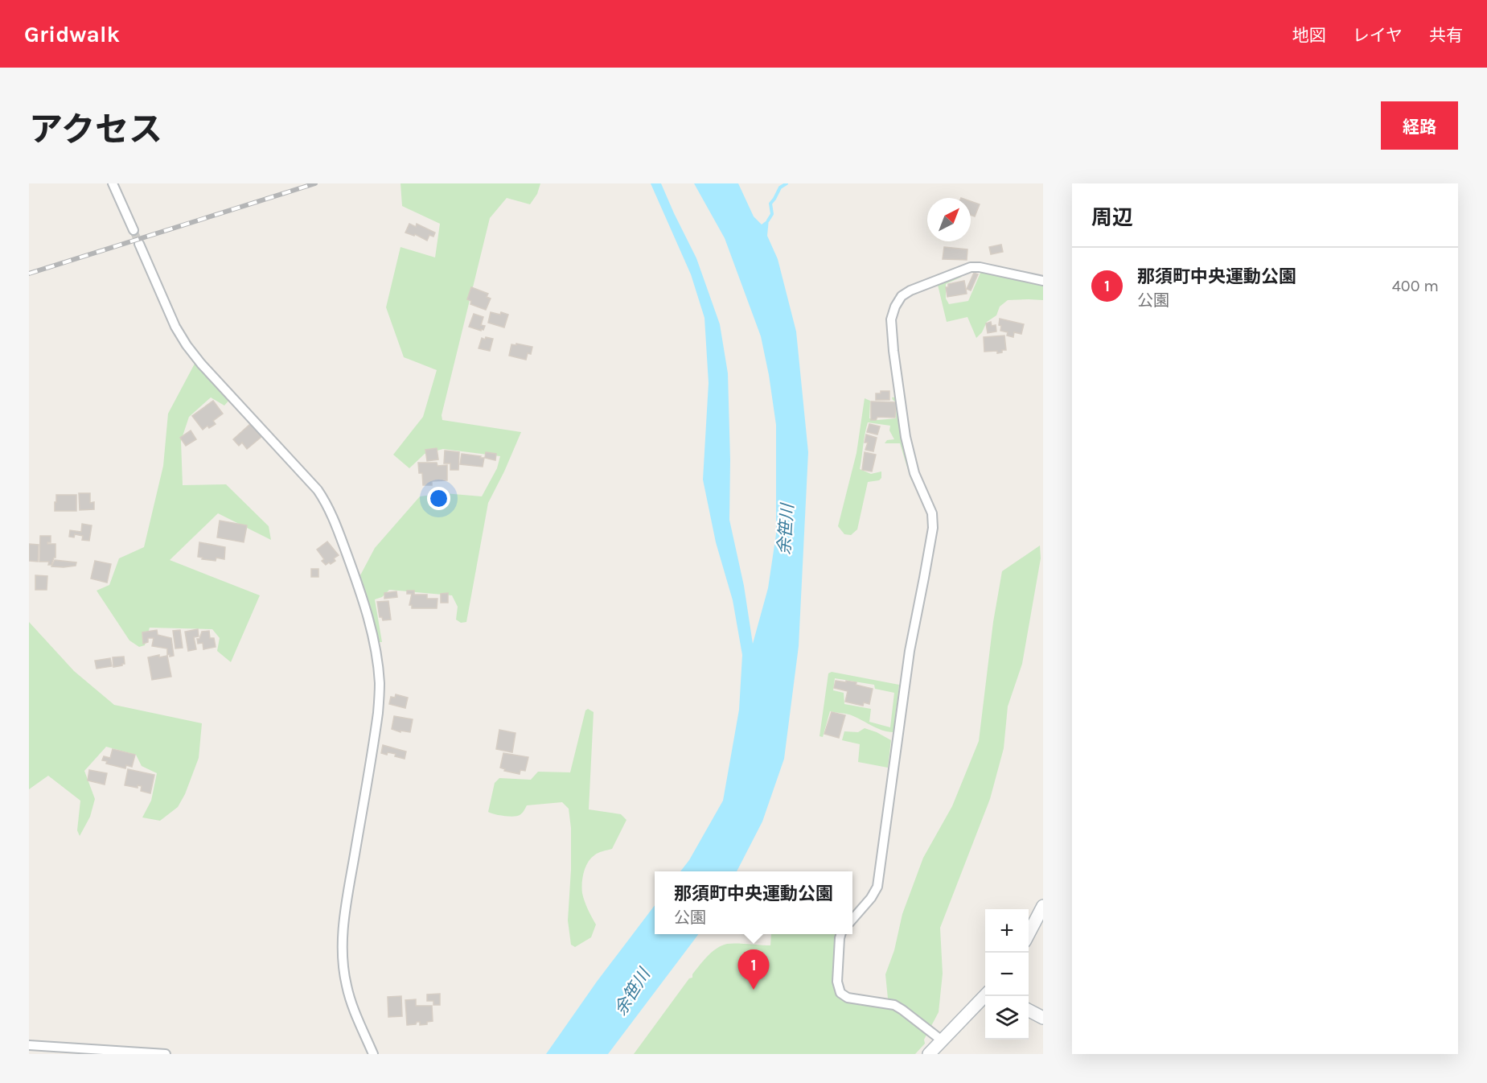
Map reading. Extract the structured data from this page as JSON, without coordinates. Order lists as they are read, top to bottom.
{
  "water": ["余笹川"],
  "north": "top right",
  "page": {
    "header": "Gridwalk",
    "nav": ["地図", "レイヤ", "共有"],
    "title": "アクセス",
    "buttons": "経路",
    "heading": "周辺",
    "list": [
      {
        "mark": "1",
        "name": "那須町中央運動公園",
        "note": "公園",
        "value": "400 m"
      }
    ],
    "popup": ["那須町中央運動公園", "公園"],
    "map_buttons": ["+", "−"],
    "pins": "1"
  }
}
